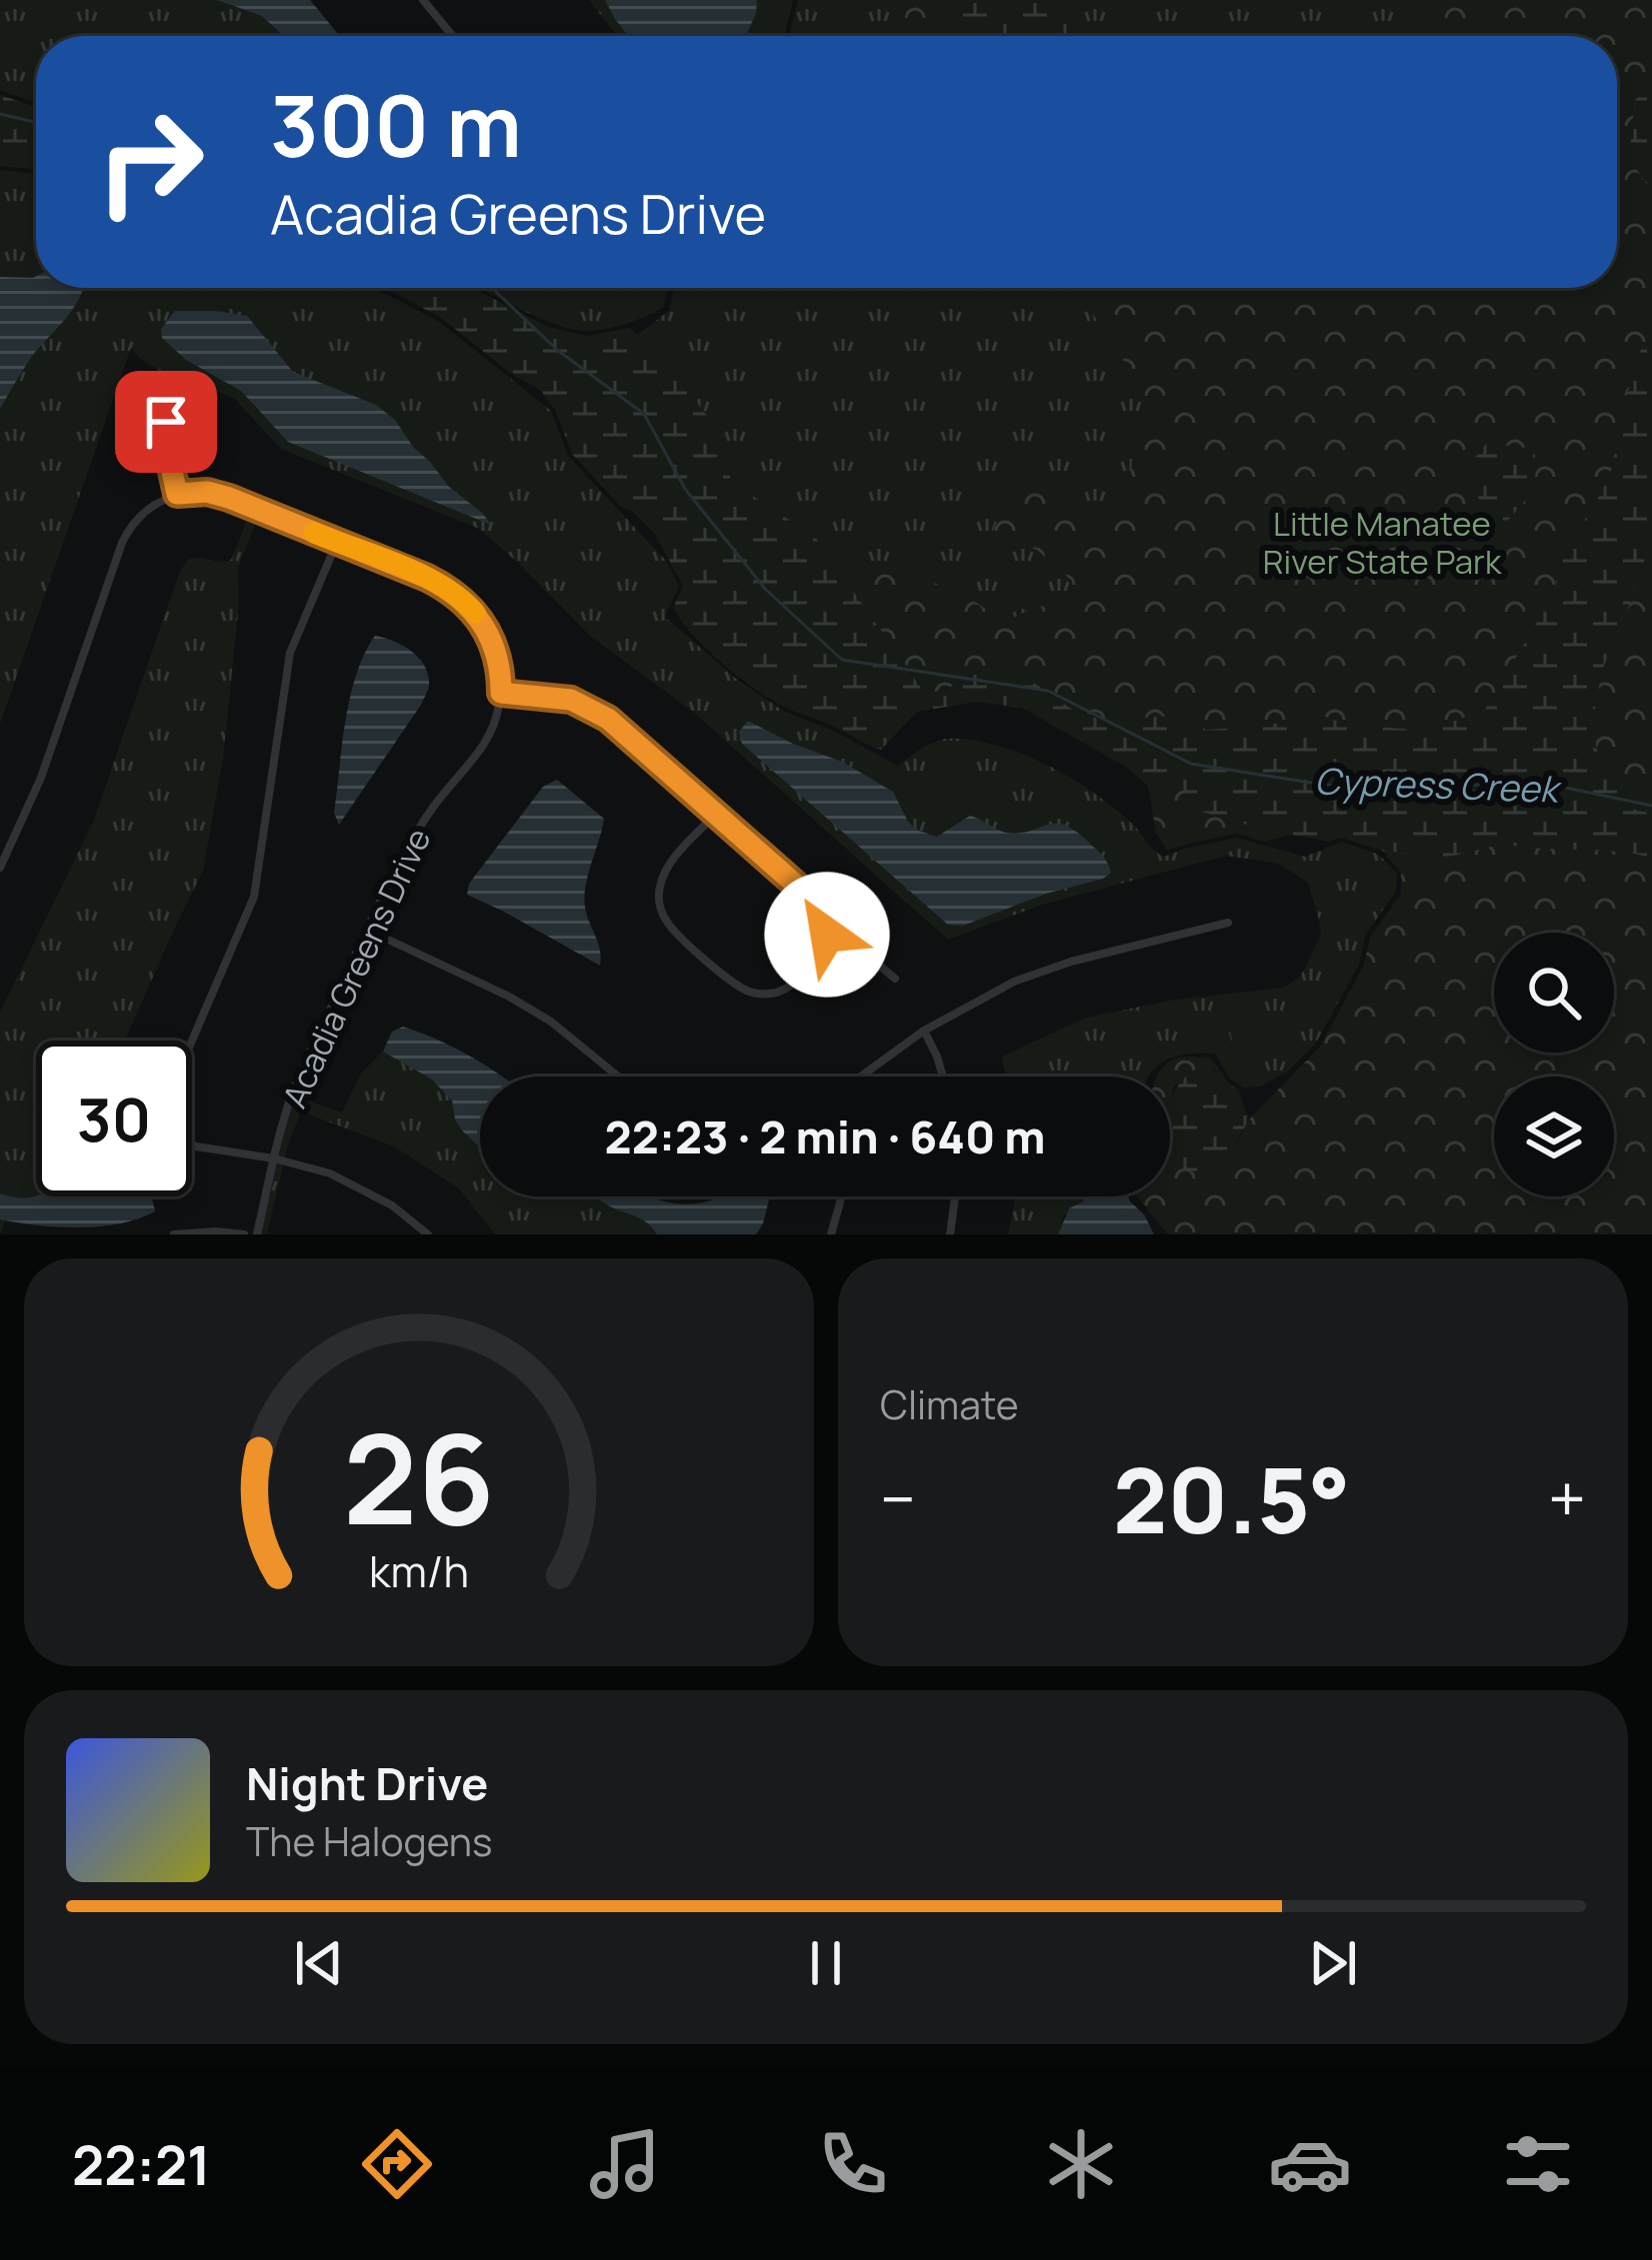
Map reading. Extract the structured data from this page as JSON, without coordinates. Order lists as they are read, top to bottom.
{
  "streets": {
    "street": ["Acadia Greens Drive"]
  },
  "water": ["Cypress Creek"],
  "parks": ["Little Manatee River State Park"],
  "page": {
    "turn": ["300 m", "Acadia Greens Drive"],
    "limit": "30",
    "trip": "22:23 · 2 min · 640 m",
    "tile": "Climate",
    "heat": ["−", "20.5°", "+"],
    "song": ["Night Drive", "The Halogens"],
    "tabs": "22:21",
    "gauge": ["26", "km/h"]
  }
}
